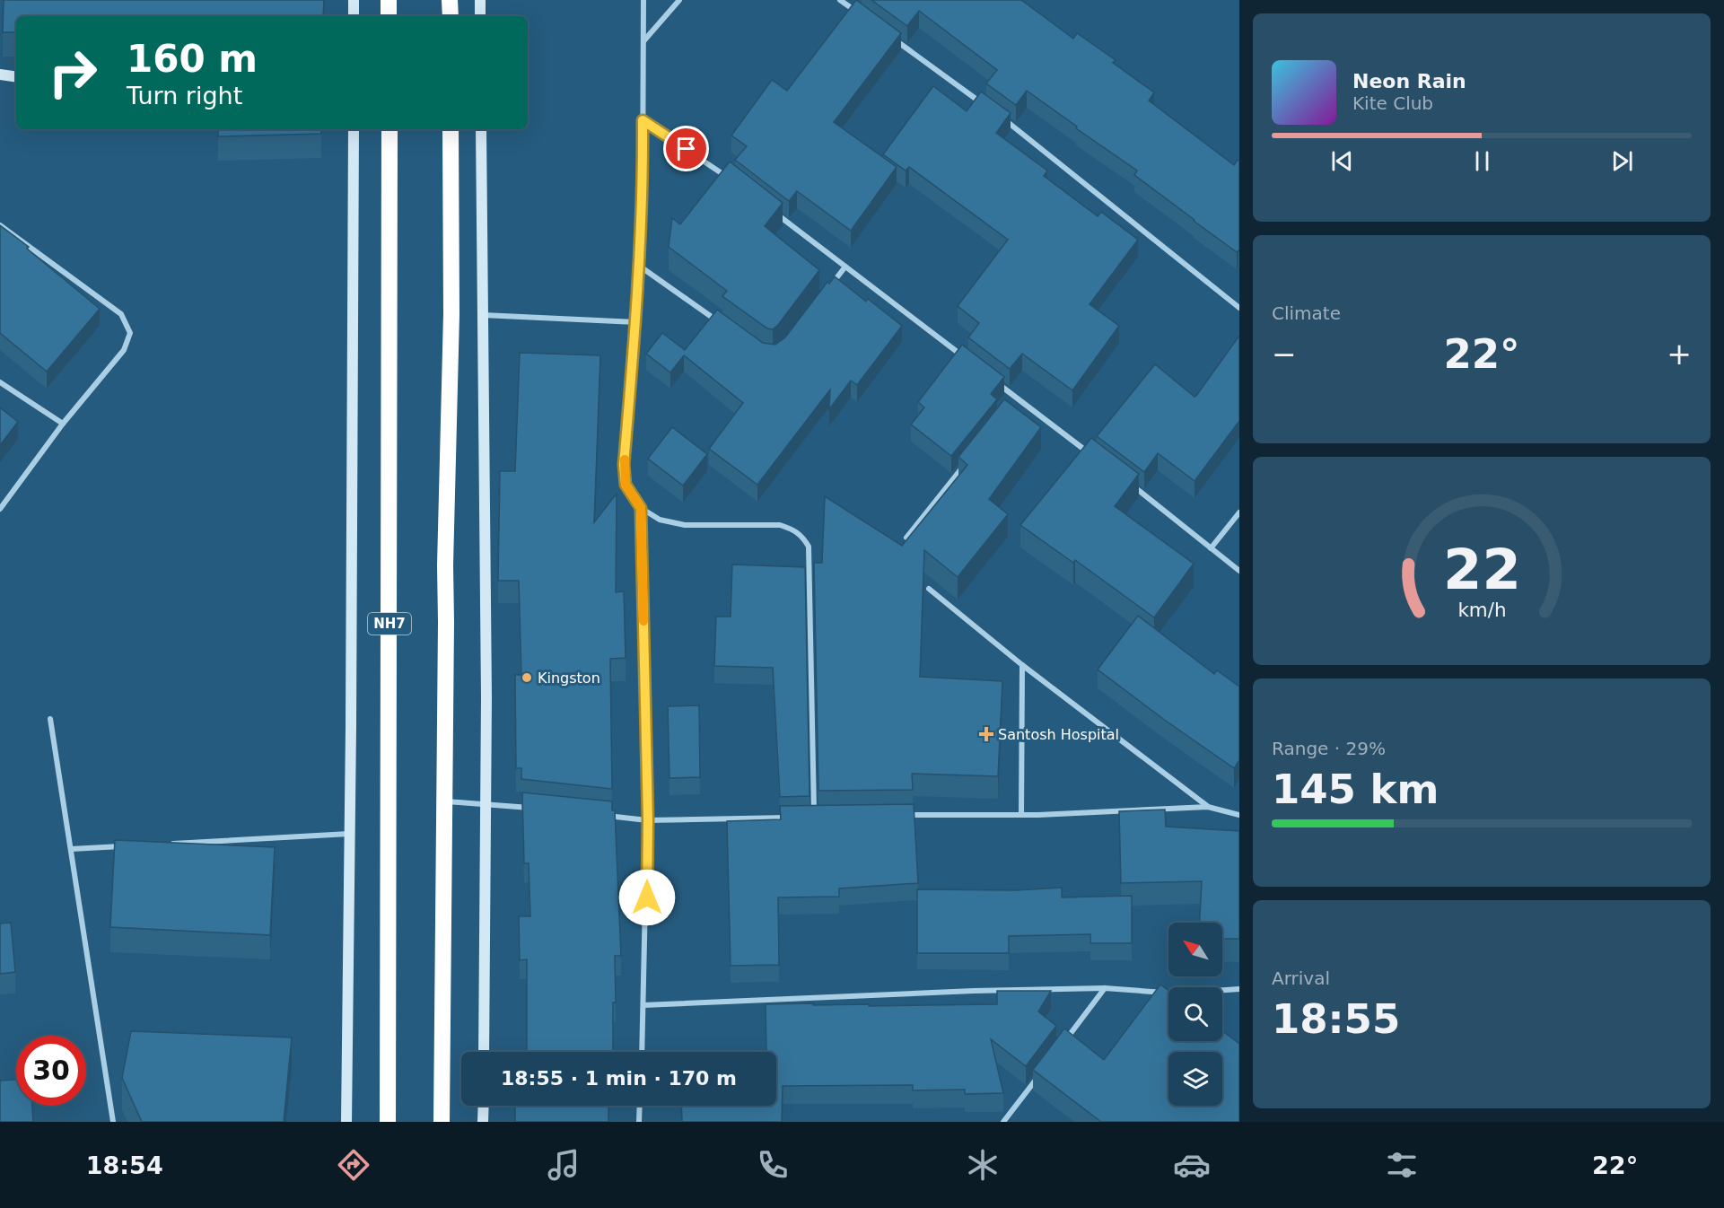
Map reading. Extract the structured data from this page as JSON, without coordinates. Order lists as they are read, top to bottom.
{
  "streets": {
    "highway": ["NH7"]
  },
  "places": {
    "other": ["Kingston"],
    "health": ["Santosh Hospital"]
  },
  "north": "top left",
  "page": {
    "turn": ["160 m", "Turn right"],
    "song": ["Neon Rain", "Kite Club"],
    "tile": [
      "Climate",
      ["Range · 29%", "145 km"],
      ["Arrival", "18:55"]
    ],
    "heat": ["−", "22°", "+"],
    "limit": "30",
    "trip": "18:55 · 1 min · 170 m",
    "tabs": ["18:54", "22°"],
    "gauge": ["22", "km/h"]
  }
}
